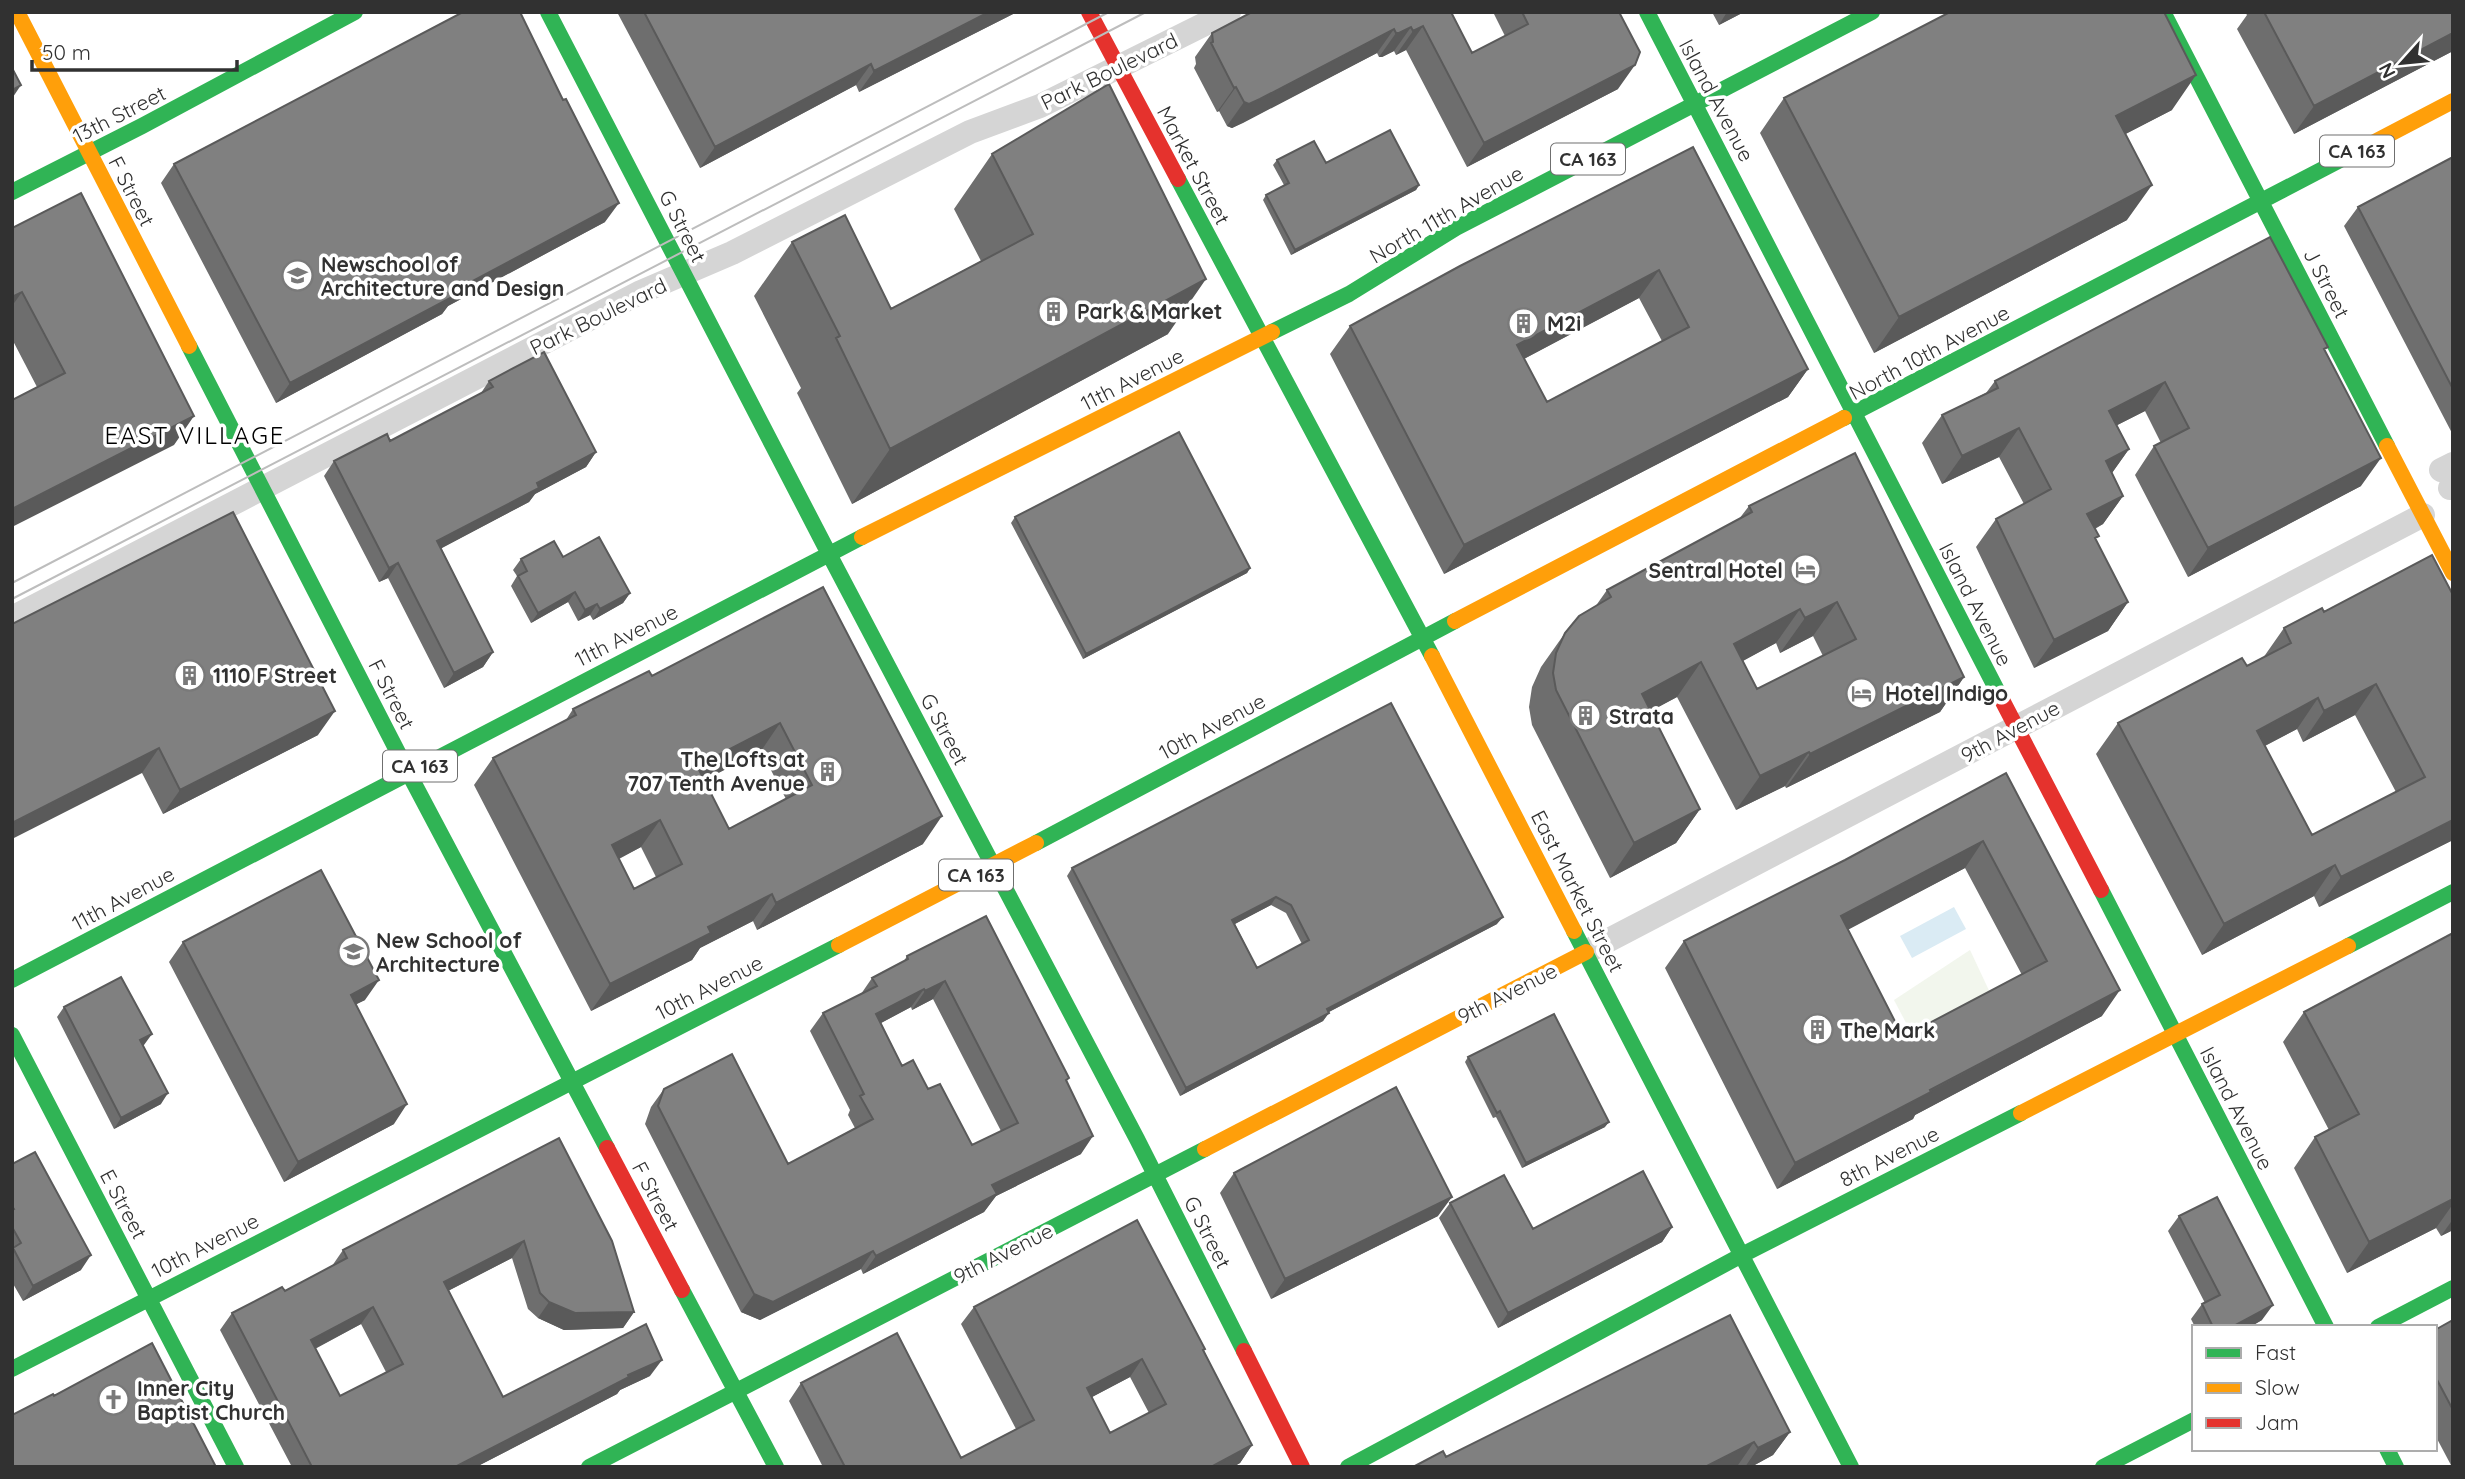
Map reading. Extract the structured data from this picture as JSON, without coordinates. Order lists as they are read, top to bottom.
{
  "streets": {
    "main road": [
      "Island Avenue",
      "13th Street",
      "CA 163",
      "Market Street",
      "F Street",
      "North 11th Avenue",
      "G Street",
      "J Street",
      "North 10th Avenue",
      "11th Avenue",
      "10th Avenue",
      "9th Avenue",
      "East Market Street",
      "8th Avenue",
      "E Street"
    ],
    "street": ["Park Boulevard"]
  },
  "crossings": [
    ["Park Boulevard", "Market Street"],
    ["Park Boulevard", "F Street"],
    ["Park Boulevard", "G Street"],
    ["Island Avenue", "North 11th Avenue"],
    ["Island Avenue", "North 10th Avenue"],
    ["Island Avenue", "9th Avenue"],
    ["Island Avenue", "8th Avenue"],
    ["13th Street", "F Street"],
    ["Market Street", "North 11th Avenue"],
    ["Market Street", "11th Avenue"],
    ["Market Street", "East Market Street"],
    ["F Street", "11th Avenue"],
    ["F Street", "10th Avenue"],
    ["F Street", "9th Avenue"],
    ["North 11th Avenue", "11th Avenue"],
    ["North 11th Avenue", "East Market Street"],
    ["G Street", "11th Avenue"],
    ["G Street", "10th Avenue"],
    ["G Street", "9th Avenue"],
    ["J Street", "North 10th Avenue"],
    ["J Street", "9th Avenue"],
    ["North 10th Avenue", "10th Avenue"],
    ["North 10th Avenue", "East Market Street"],
    ["11th Avenue", "East Market Street"],
    ["10th Avenue", "East Market Street"],
    ["10th Avenue", "E Street"],
    ["9th Avenue", "East Market Street"],
    ["East Market Street", "8th Avenue"]
  ],
  "districts": ["EAST VILLAGE"],
  "places": {
    "school or university": ["Newschool of Architecture and Design", "New School of Architecture"],
    "building": [
      "Park & Market",
      "M2i",
      "1110 F Street",
      "Strata",
      "The Lofts at 707 Tenth Avenue",
      "The Mark"
    ],
    "hotel": ["Sentral Hotel", "Hotel Indigo"],
    "church": ["Inner City Baptist Church"]
  },
  "legend": ["Fast", "Slow", "Jam"],
  "scale_bar": "50 m",
  "north": "bottom left"
}
